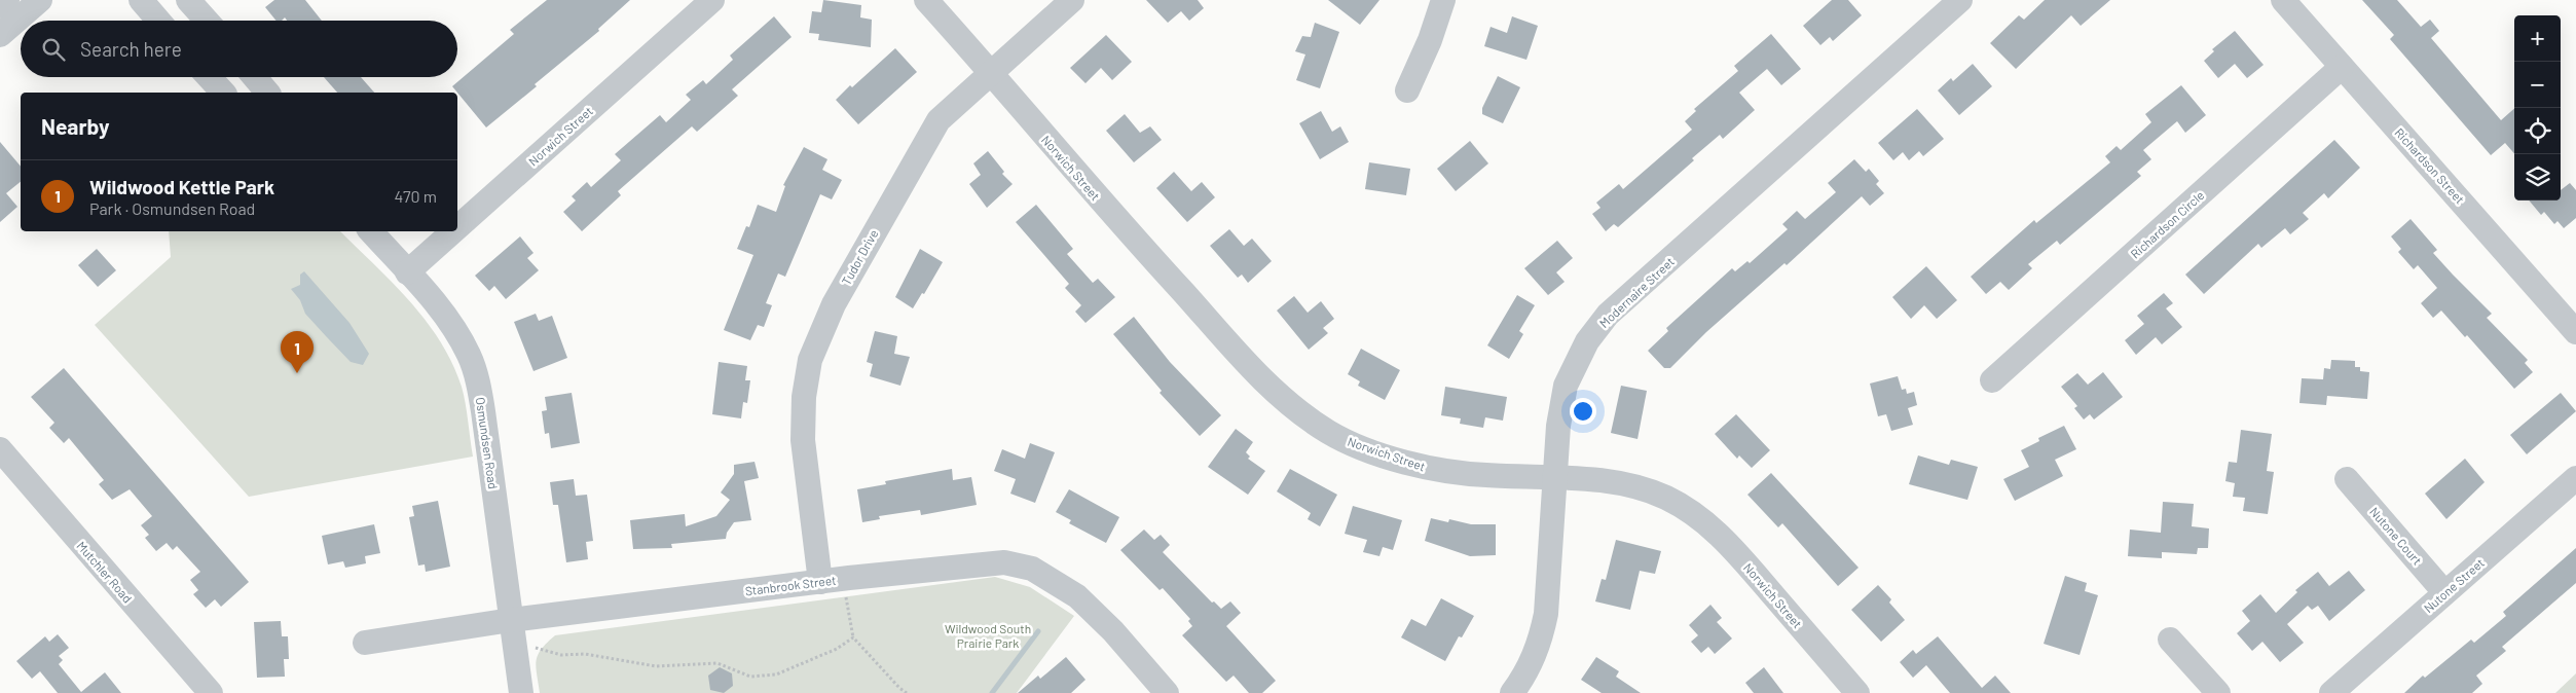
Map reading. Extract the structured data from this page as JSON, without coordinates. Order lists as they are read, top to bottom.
{
  "streets": {
    "street": [
      "Norwich Street",
      "Richardson Street",
      "Richardson Circle",
      "Tudor Drive",
      "Modernaire Street",
      "Osmundsen Road",
      "Nutone Court",
      "Mutchler Road",
      "Stanbrook Street",
      "Nutone Street"
    ]
  },
  "crossings": [
    ["Norwich Street", "Tudor Drive"],
    ["Norwich Street", "Modernaire Street"],
    ["Norwich Street", "Osmundsen Road"],
    ["Richardson Street", "Richardson Circle"],
    ["Tudor Drive", "Stanbrook Street"],
    ["Osmundsen Road", "Stanbrook Street"],
    ["Nutone Court", "Nutone Street"]
  ],
  "parks": ["Wildwood South Prairie Park"],
  "page": {
    "map_buttons": ["+", "−"],
    "search": "Search here",
    "heading": "Nearby",
    "list": [
      {
        "mark": "1",
        "name": "Wildwood Kettle Park",
        "note": "Park · Osmundsen Road",
        "value": "470 m"
      }
    ],
    "pins": "1"
  }
}
